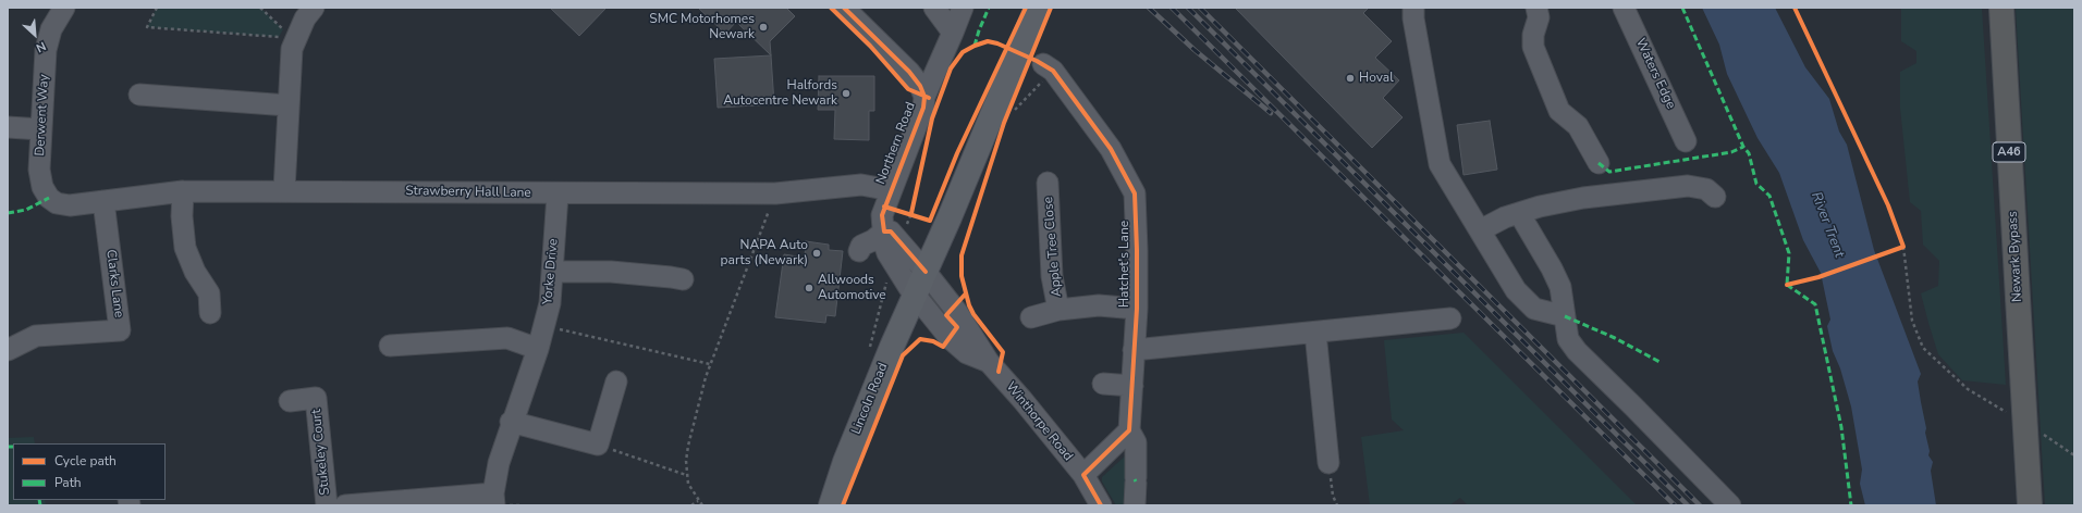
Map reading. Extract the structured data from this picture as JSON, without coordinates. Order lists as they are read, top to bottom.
{
  "streets": {
    "highway": ["A46", "Newark Bypass"],
    "main road": ["Lincoln Road"],
    "street": [
      "Waters Edge",
      "Derwent Way",
      "Northern Road",
      "Strawberry Hall Lane",
      "Apple Tree Close",
      "Hatchet's Lane",
      "Yorke Drive",
      "Clarks Lane",
      "Winthorpe Road",
      "Stukeley Court"
    ]
  },
  "crossings": [
    ["Derwent Way", "Strawberry Hall Lane"],
    ["Northern Road", "Strawberry Hall Lane"],
    ["Northern Road", "Lincoln Road"],
    ["Strawberry Hall Lane", "Yorke Drive"],
    ["Strawberry Hall Lane", "Clarks Lane"],
    ["Apple Tree Close", "Hatchet's Lane"],
    ["Lincoln Road", "Winthorpe Road"]
  ],
  "water": ["River Trent"],
  "places": [
    "SMC Motorhomes Newark",
    "Hoval",
    "Halfords Autocentre Newark",
    "NAPA Auto parts (Newark)",
    "Allwoods Automotive"
  ],
  "legend": ["Cycle path", "Path"],
  "north": "bottom right"
}
